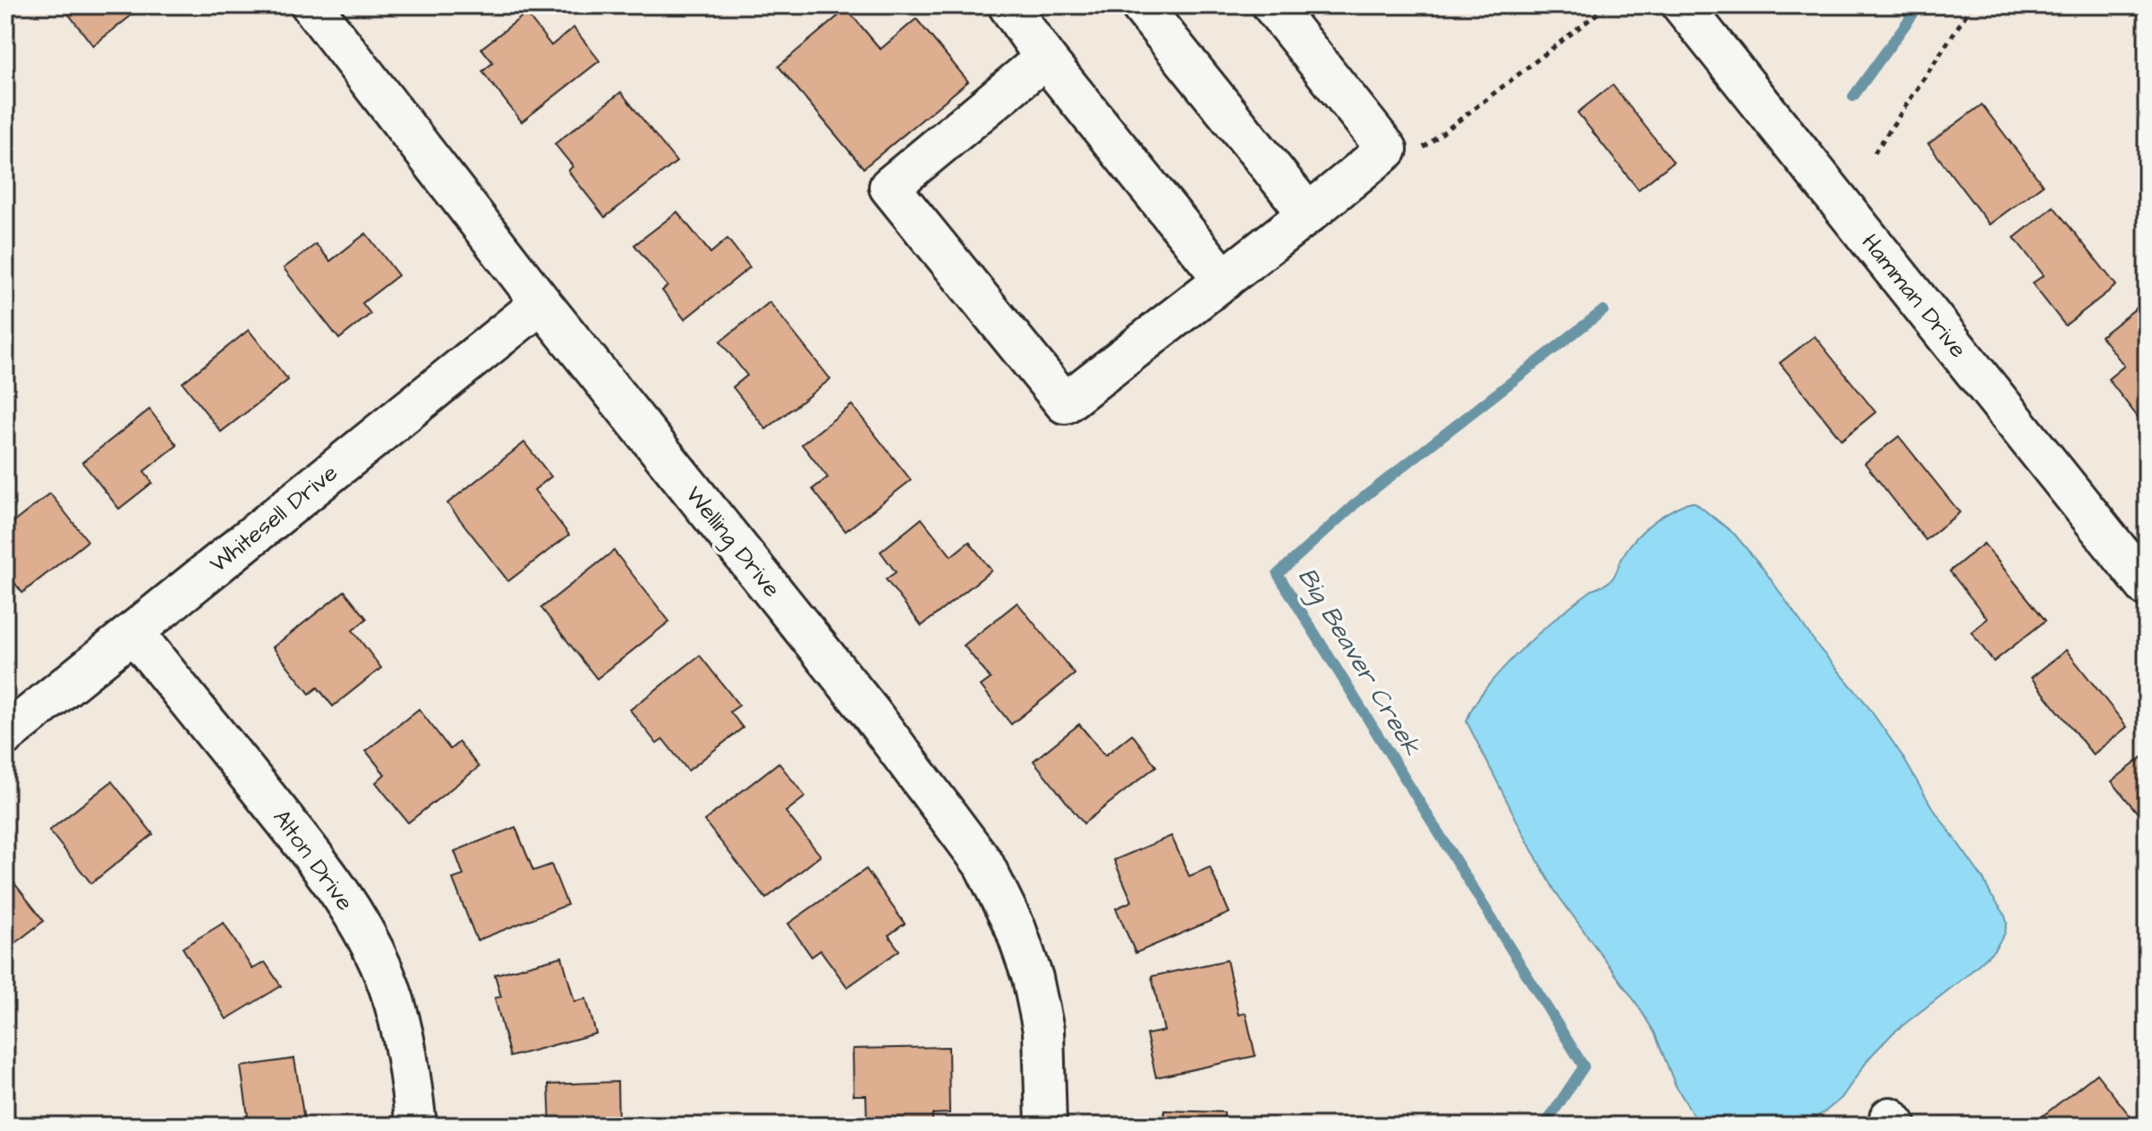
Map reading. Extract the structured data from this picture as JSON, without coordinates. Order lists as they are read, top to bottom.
{
  "streets": {
    "street": [
      "Hamman Drive",
      "Whitesell Drive",
      "Welling Drive",
      "Alton Drive"
    ]
  },
  "crossings": [
    ["Whitesell Drive", "Welling Drive"],
    ["Whitesell Drive", "Alton Drive"]
  ],
  "water": ["Big Beaver Creek"]
}
